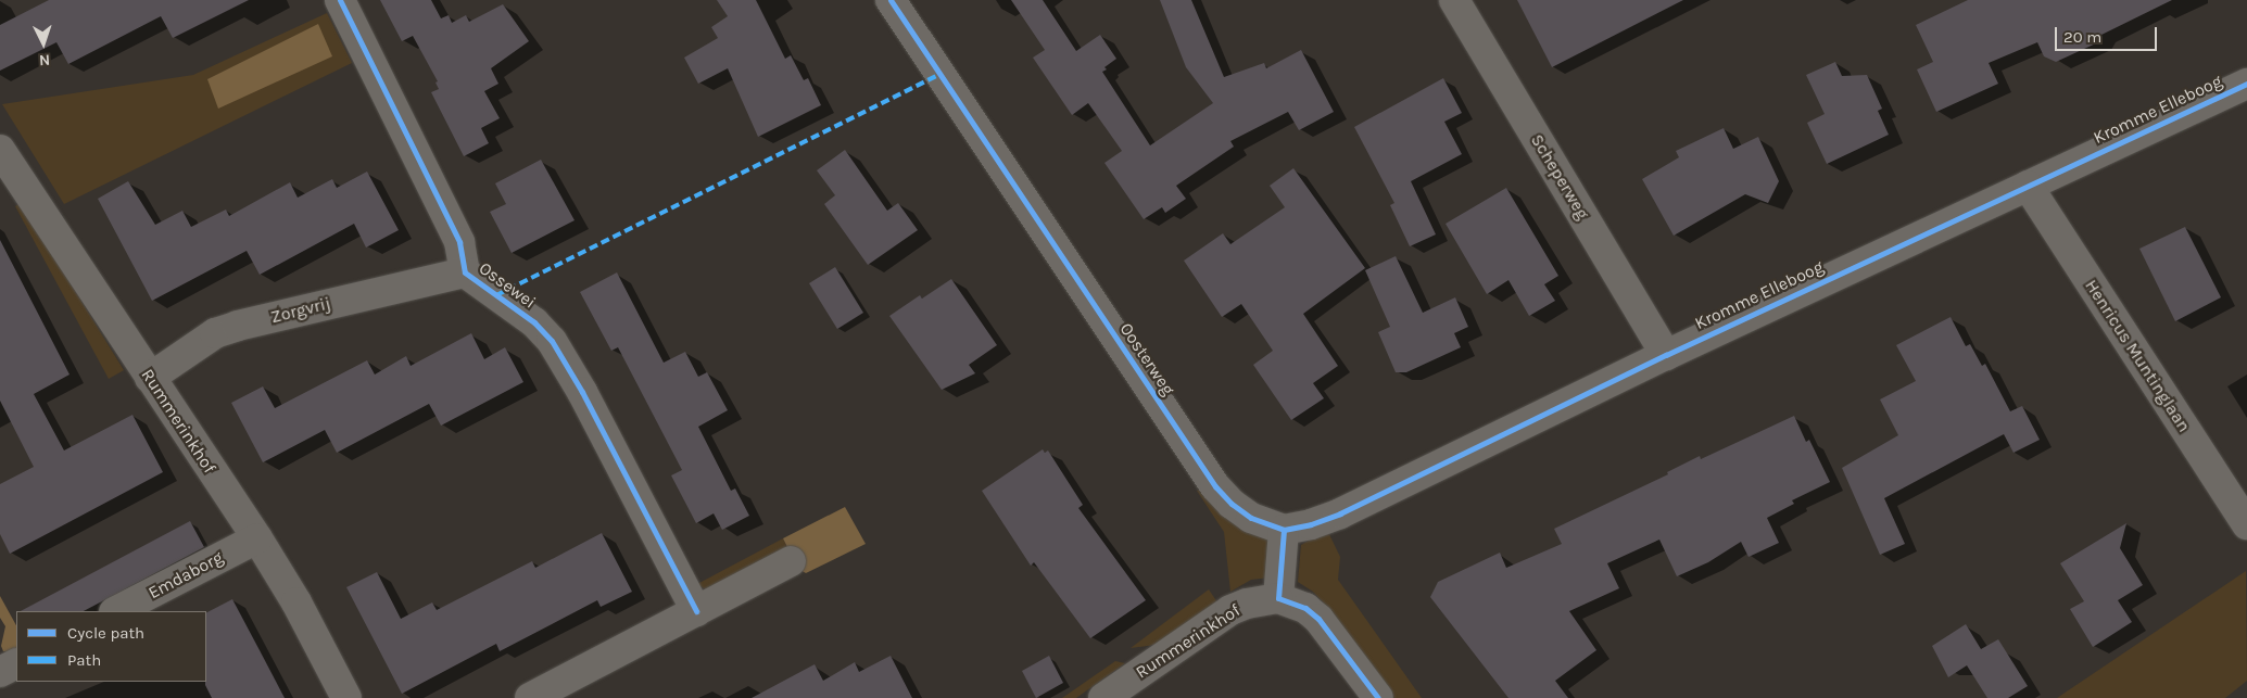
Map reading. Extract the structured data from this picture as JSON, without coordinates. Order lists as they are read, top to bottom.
{
  "streets": {
    "street": [
      "Kromme Elleboog",
      "Scheperweg",
      "Ossewei",
      "Zorgvrij",
      "Henricus Muntinglaan",
      "Oosterweg",
      "Rummerinkhof",
      "Emdaborg"
    ]
  },
  "crossings": [
    ["Kromme Elleboog", "Scheperweg"],
    ["Kromme Elleboog", "Henricus Muntinglaan"],
    ["Kromme Elleboog", "Oosterweg"],
    ["Ossewei", "Zorgvrij"],
    ["Zorgvrij", "Rummerinkhof"],
    ["Rummerinkhof", "Emdaborg"]
  ],
  "legend": ["Cycle path", "Path"],
  "scale_bar": "20 m",
  "north": "bottom"
}
